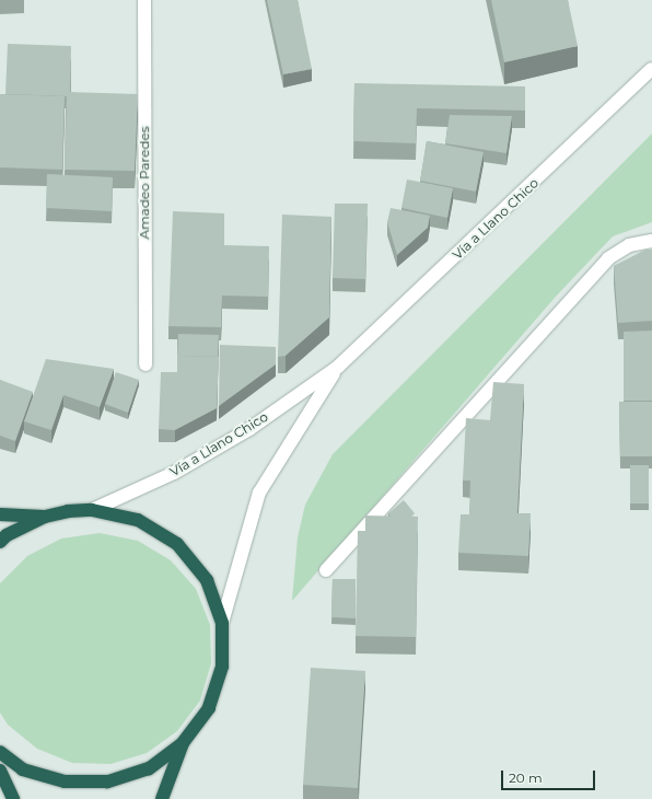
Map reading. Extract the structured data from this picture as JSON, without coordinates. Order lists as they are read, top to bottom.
{
  "streets": {
    "street": ["Amadeo Paredes", "Vía a Llano Chico"]
  },
  "scale_bar": "20 m"
}
